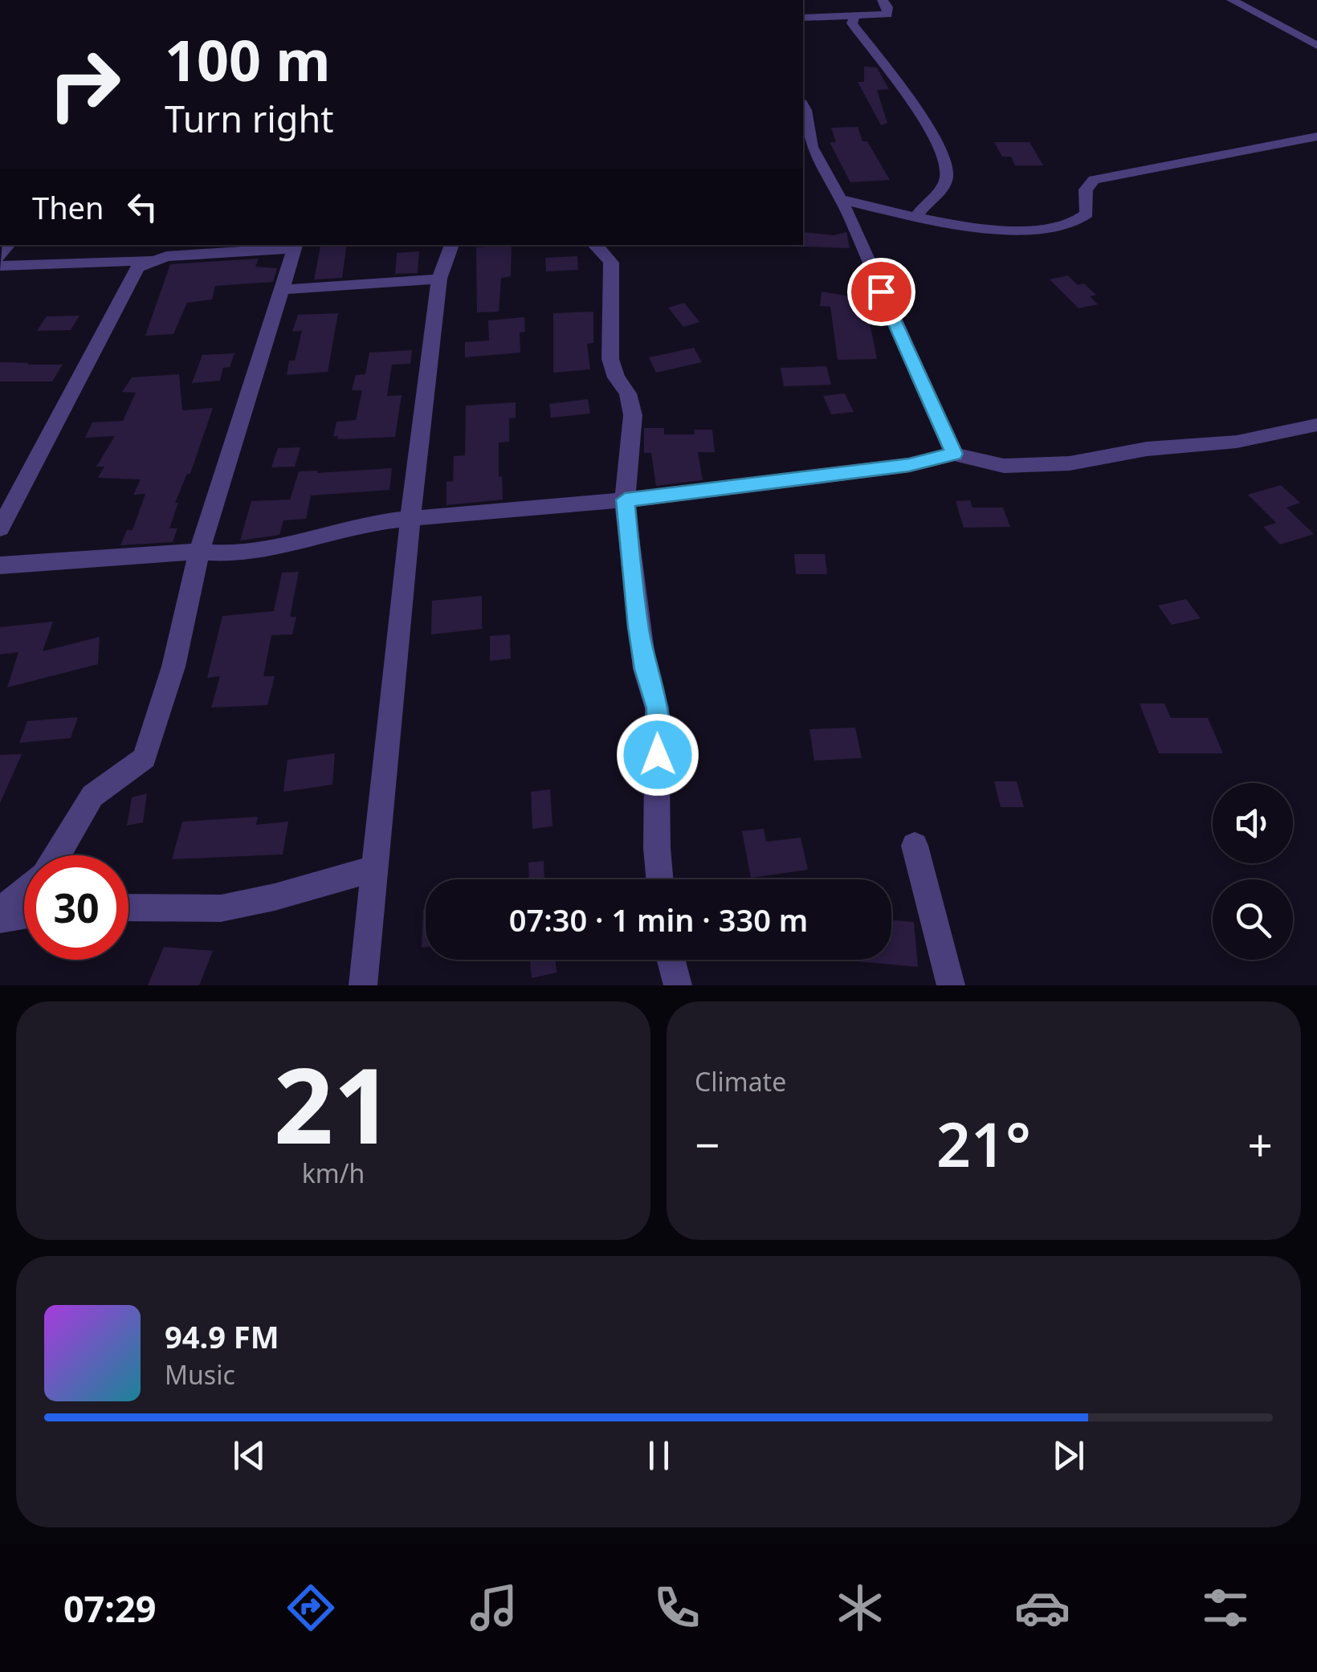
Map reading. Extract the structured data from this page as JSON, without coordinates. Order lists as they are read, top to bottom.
{
  "page": {
    "turn": ["100 m", "Turn right"],
    "then": "Then",
    "limit": "30",
    "trip": "07:30 · 1 min · 330 m",
    "tile": [
      ["21", "km/h"],
      "Climate"
    ],
    "heat": ["−", "21°", "+"],
    "song": ["94.9 FM", "Music"],
    "tabs": "07:29"
  }
}
